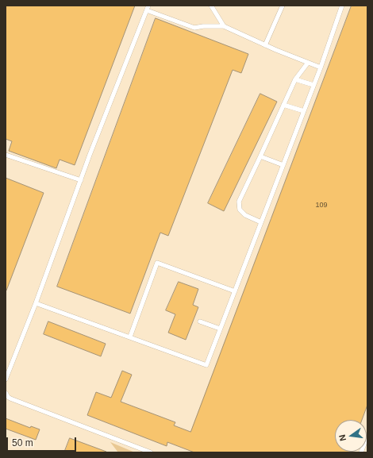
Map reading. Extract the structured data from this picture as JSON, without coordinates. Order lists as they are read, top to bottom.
{
  "house_numbers": ["109"],
  "scale_bar": "50 m",
  "north": "left"
}
